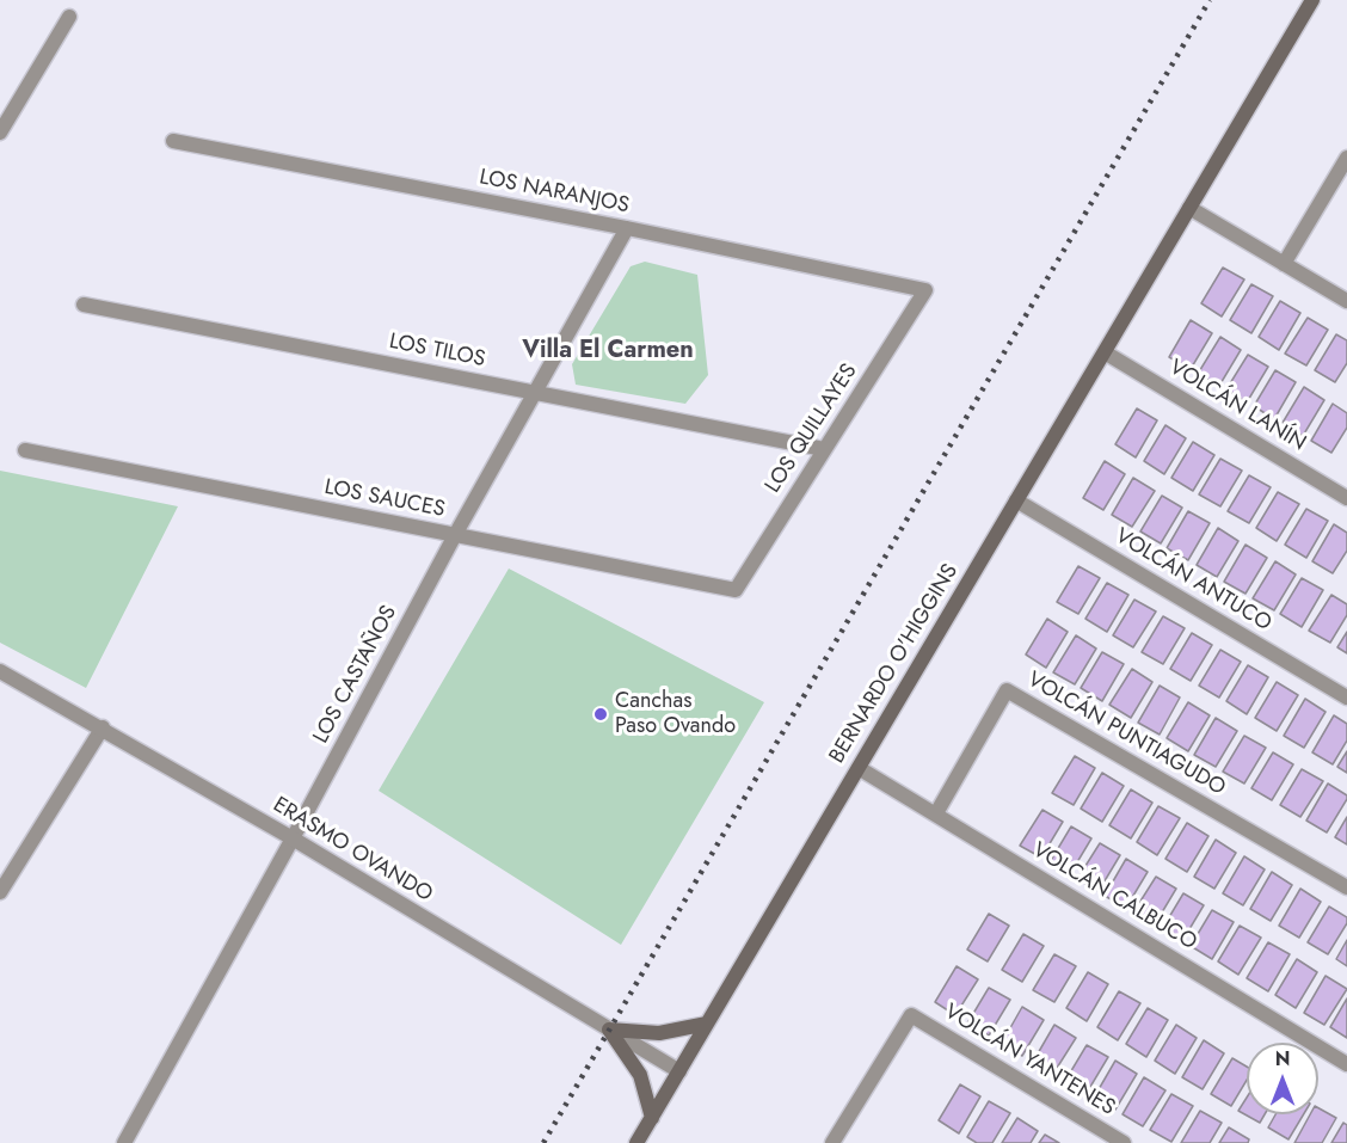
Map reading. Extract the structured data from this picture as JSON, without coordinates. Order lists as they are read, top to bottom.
{
  "streets": {
    "main road": ["BERNARDO O'HIGGINS"],
    "street": [
      "LOS NARANJOS",
      "LOS TILOS",
      "VOLCÁN LANÍN",
      "LOS QUILLAYES",
      "LOS SAUCES",
      "VOLCÁN ANTUCO",
      "LOS CASTAÑOS",
      "VOLCÁN PUNTIAGUDO",
      "ERASMO OVANDO",
      "VOLCÁN CALBUCO",
      "VOLCÁN YANTENES"
    ]
  },
  "crossings": [
    ["LOS NARANJOS", "LOS QUILLAYES"],
    ["LOS NARANJOS", "LOS CASTAÑOS"],
    ["LOS TILOS", "LOS QUILLAYES"],
    ["LOS TILOS", "LOS CASTAÑOS"],
    ["VOLCÁN LANÍN", "BERNARDO O'HIGGINS"],
    ["LOS QUILLAYES", "LOS SAUCES"],
    ["LOS SAUCES", "LOS CASTAÑOS"],
    ["VOLCÁN ANTUCO", "BERNARDO O'HIGGINS"],
    ["BERNARDO O'HIGGINS", "ERASMO OVANDO"],
    ["BERNARDO O'HIGGINS", "VOLCÁN CALBUCO"],
    ["LOS CASTAÑOS", "ERASMO OVANDO"],
    ["VOLCÁN PUNTIAGUDO", "VOLCÁN CALBUCO"]
  ],
  "districts": ["Villa El Carmen"],
  "places": ["Canchas Paso Ovando"],
  "north": "top"
}
